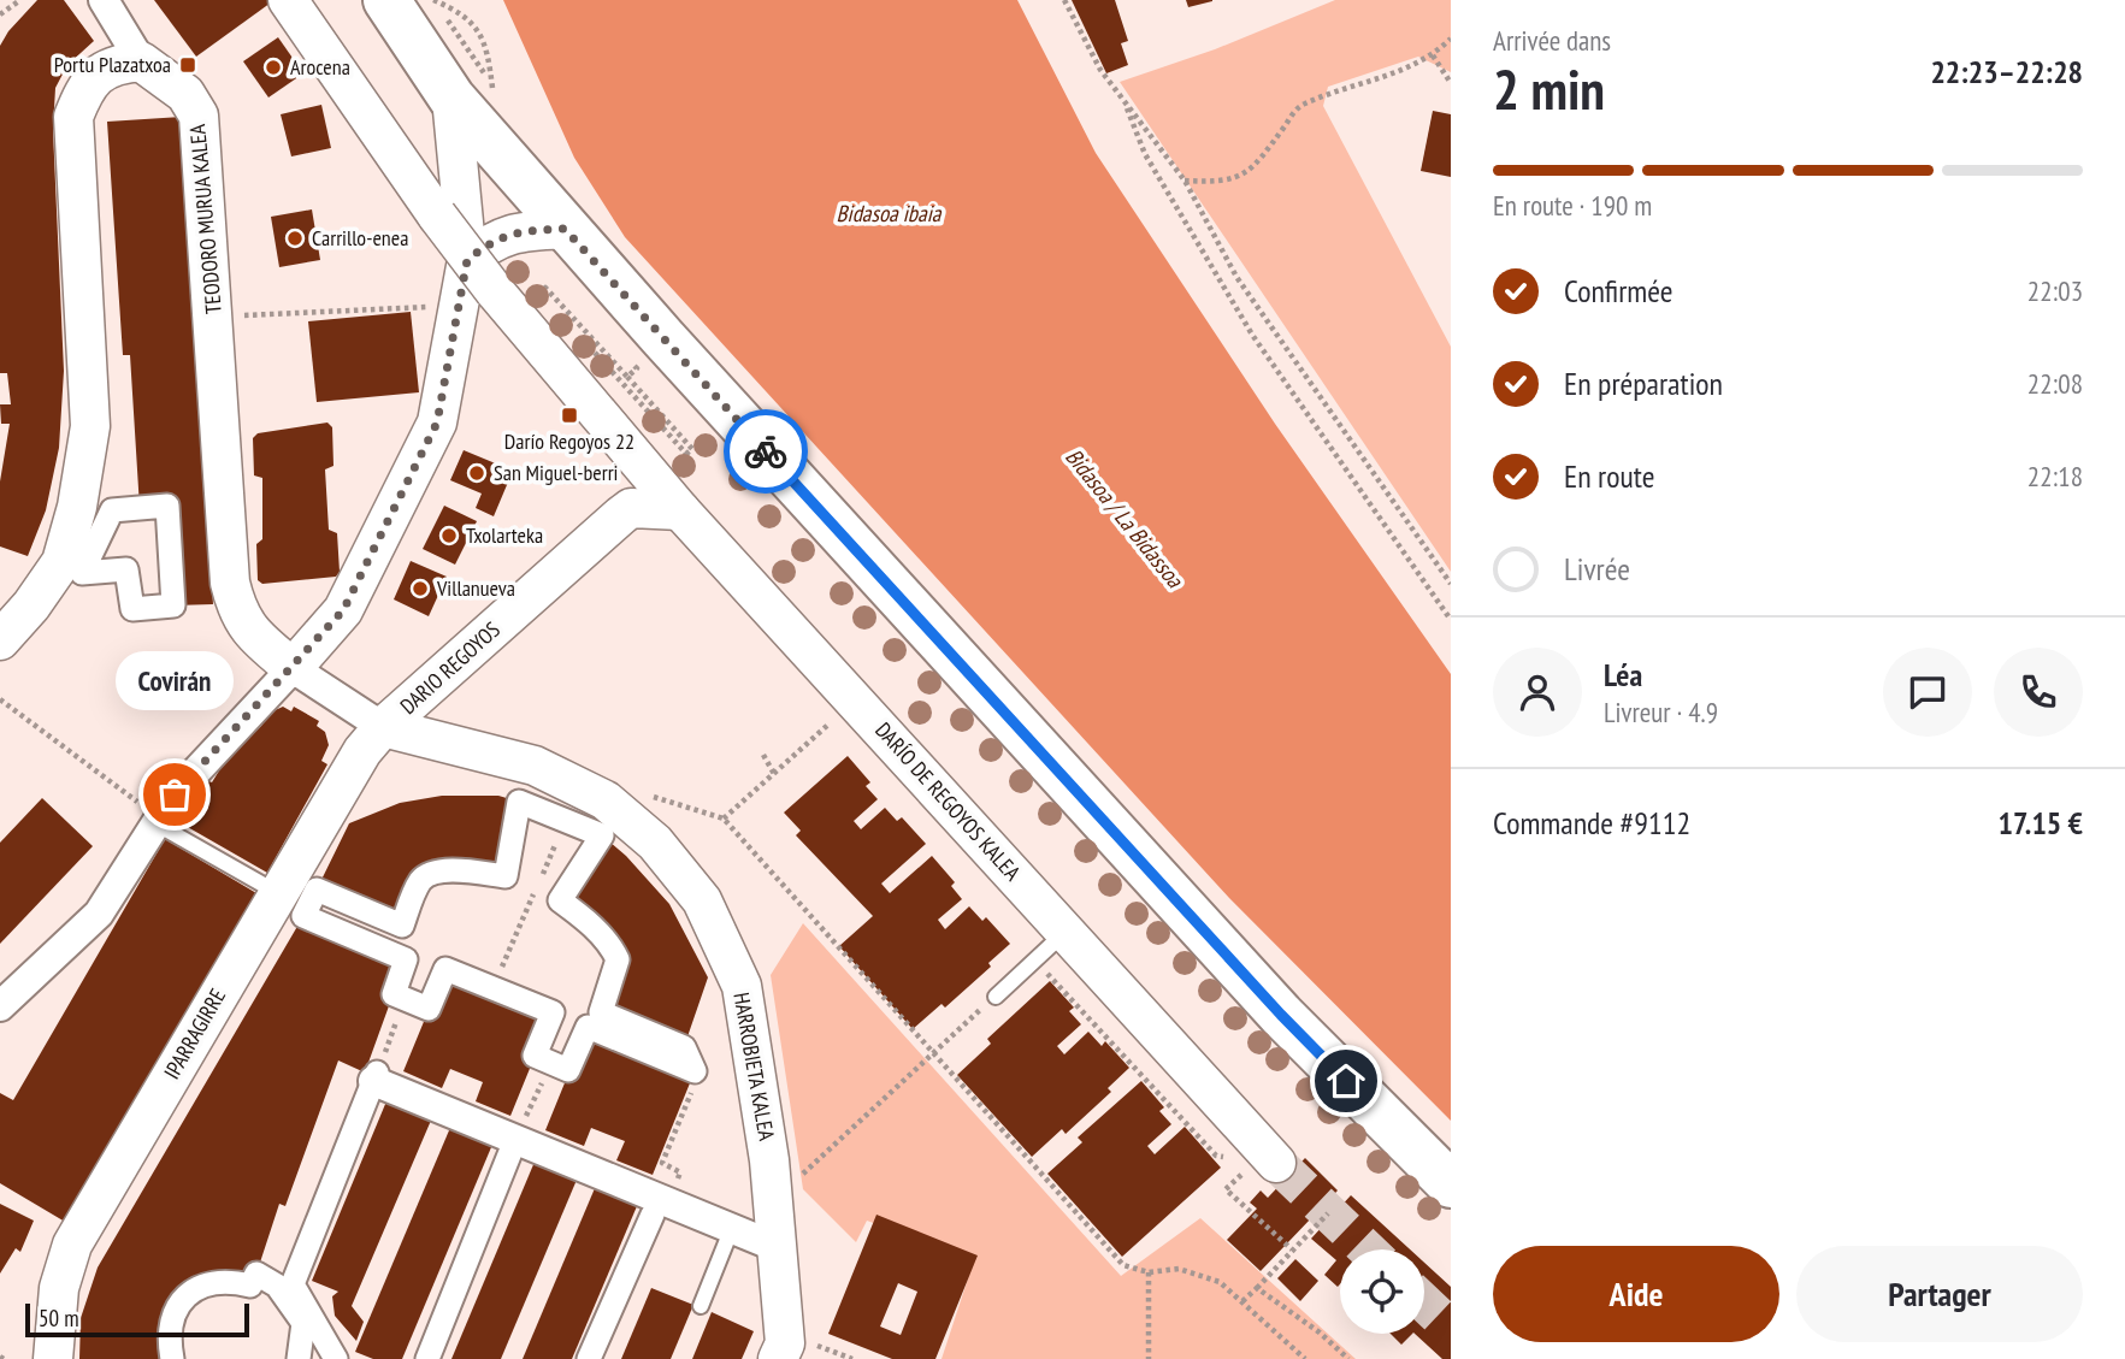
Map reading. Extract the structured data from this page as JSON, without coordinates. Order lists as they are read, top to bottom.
{
  "streets": {
    "street": [
      "TEODORO MURUA KALEA",
      "DARIO REGOYOS",
      "DARÍO DE REGOYOS KALEA",
      "IPARRAGIRRE",
      "HARROBIETA KALEA"
    ]
  },
  "crossings": [
    ["DARIO REGOYOS", "DARÍO DE REGOYOS KALEA"],
    ["DARIO REGOYOS", "IPARRAGIRRE"],
    ["DARIO REGOYOS", "HARROBIETA KALEA"],
    ["IPARRAGIRRE", "HARROBIETA KALEA"]
  ],
  "water": ["Bidasoa ibaia", "Bidasoa / La Bidassoa"],
  "places": {
    "transit": ["Portu Plazatxoa", "Darío Regoyos 22"],
    "other": [
      "Arocena",
      "Carrillo-enea",
      "San Miguel-berri",
      "Txolarteka",
      "Villanueva",
      "Covirán"
    ]
  },
  "scale_bar": "50 m",
  "page": {
    "heading": ["2 min", "Arrivée dans", "22:23–22:28"],
    "panel": [
      "Léa",
      "Livreur · 4.9",
      "Commande #9112",
      "17.15 €"
    ],
    "bar": "En route · 190 m",
    "list": [
      ["Confirmée", "22:03"],
      ["En préparation", "22:08"],
      ["En route", "22:18"],
      "Livrée"
    ],
    "bubble": "Covirán",
    "buttons": ["Aide", "Partager"],
    "scale": "50 m"
  }
}
